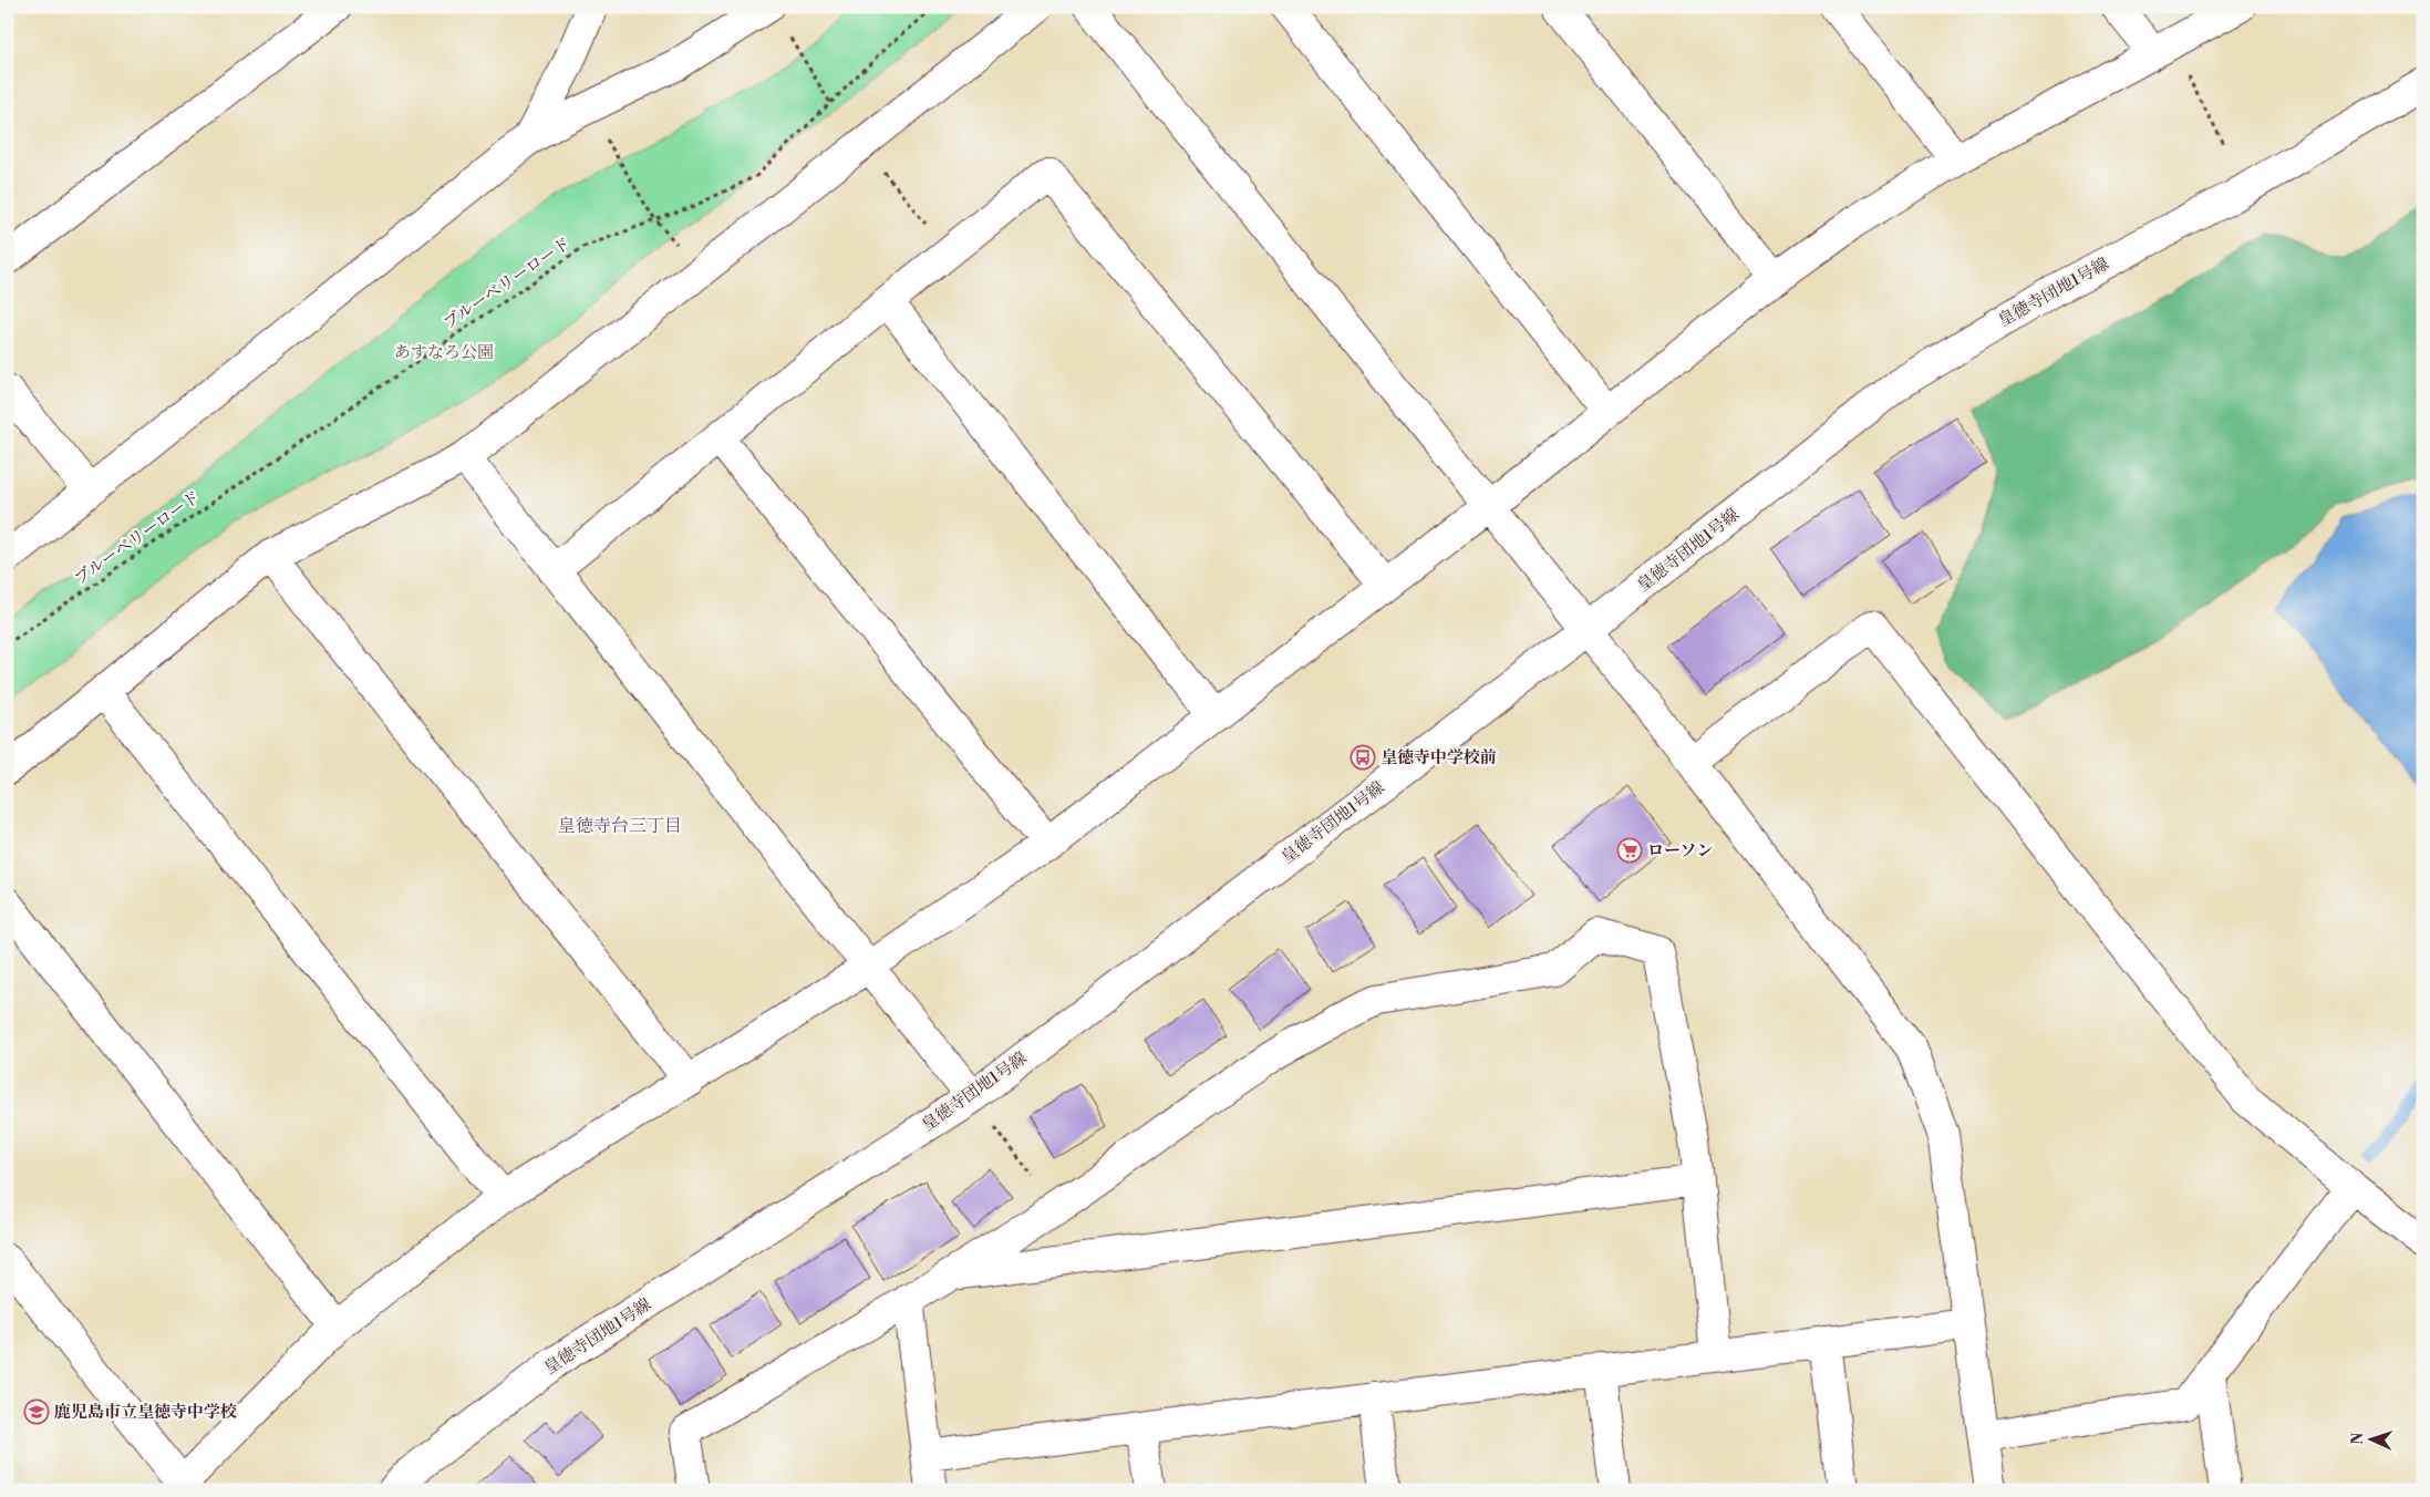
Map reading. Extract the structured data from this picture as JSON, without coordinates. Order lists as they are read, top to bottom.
{
  "streets": {
    "street": ["皇徳寺団地1号線"],
    "path": ["ブルーベリーロード"]
  },
  "districts": ["皇徳寺台三丁目"],
  "parks": ["あすなろ公園"],
  "places": {
    "bus stop": ["皇徳寺中学校前"],
    "supermarket": ["ローソン"],
    "school or university": ["鹿児島市立皇徳寺中学校"]
  },
  "north": "left"
}
